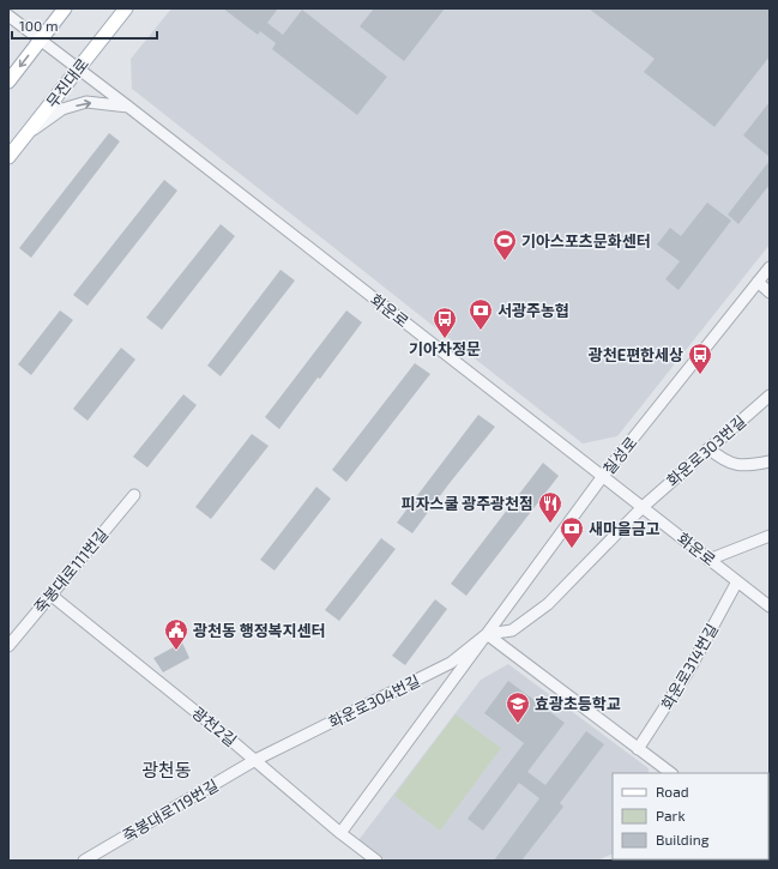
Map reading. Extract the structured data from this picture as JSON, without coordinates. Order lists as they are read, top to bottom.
{
  "streets": {
    "main road": ["무진대로"],
    "street": [
      "화운로",
      "화운로303번길",
      "칠성로",
      "죽봉대로111번길",
      "화운로314번길",
      "화운로304번길",
      "광천2길",
      "죽봉대로119번길"
    ]
  },
  "crossings": [
    ["무진대로", "화운로"],
    ["화운로", "화운로303번길"],
    ["화운로", "칠성로"],
    ["화운로", "화운로314번길"],
    ["칠성로", "화운로304번길"],
    ["죽봉대로111번길", "광천2길"],
    ["화운로304번길", "광천2길"],
    ["화운로304번길", "죽봉대로119번길"],
    ["광천2길", "죽봉대로119번길"]
  ],
  "districts": ["광천동"],
  "places": {
    "sports": ["기아스포츠문화센터"],
    "bank": ["서광주농협", "새마을금고"],
    "bus stop": ["기아차정문", "광천E편한세상"],
    "restaurant": ["피자스쿨 광주광천점"],
    "public building": ["광천동 행정복지센터"],
    "school or university": ["효광초등학교"]
  },
  "legend": ["Road", "Park", "Building"],
  "scale_bar": "100 m"
}
